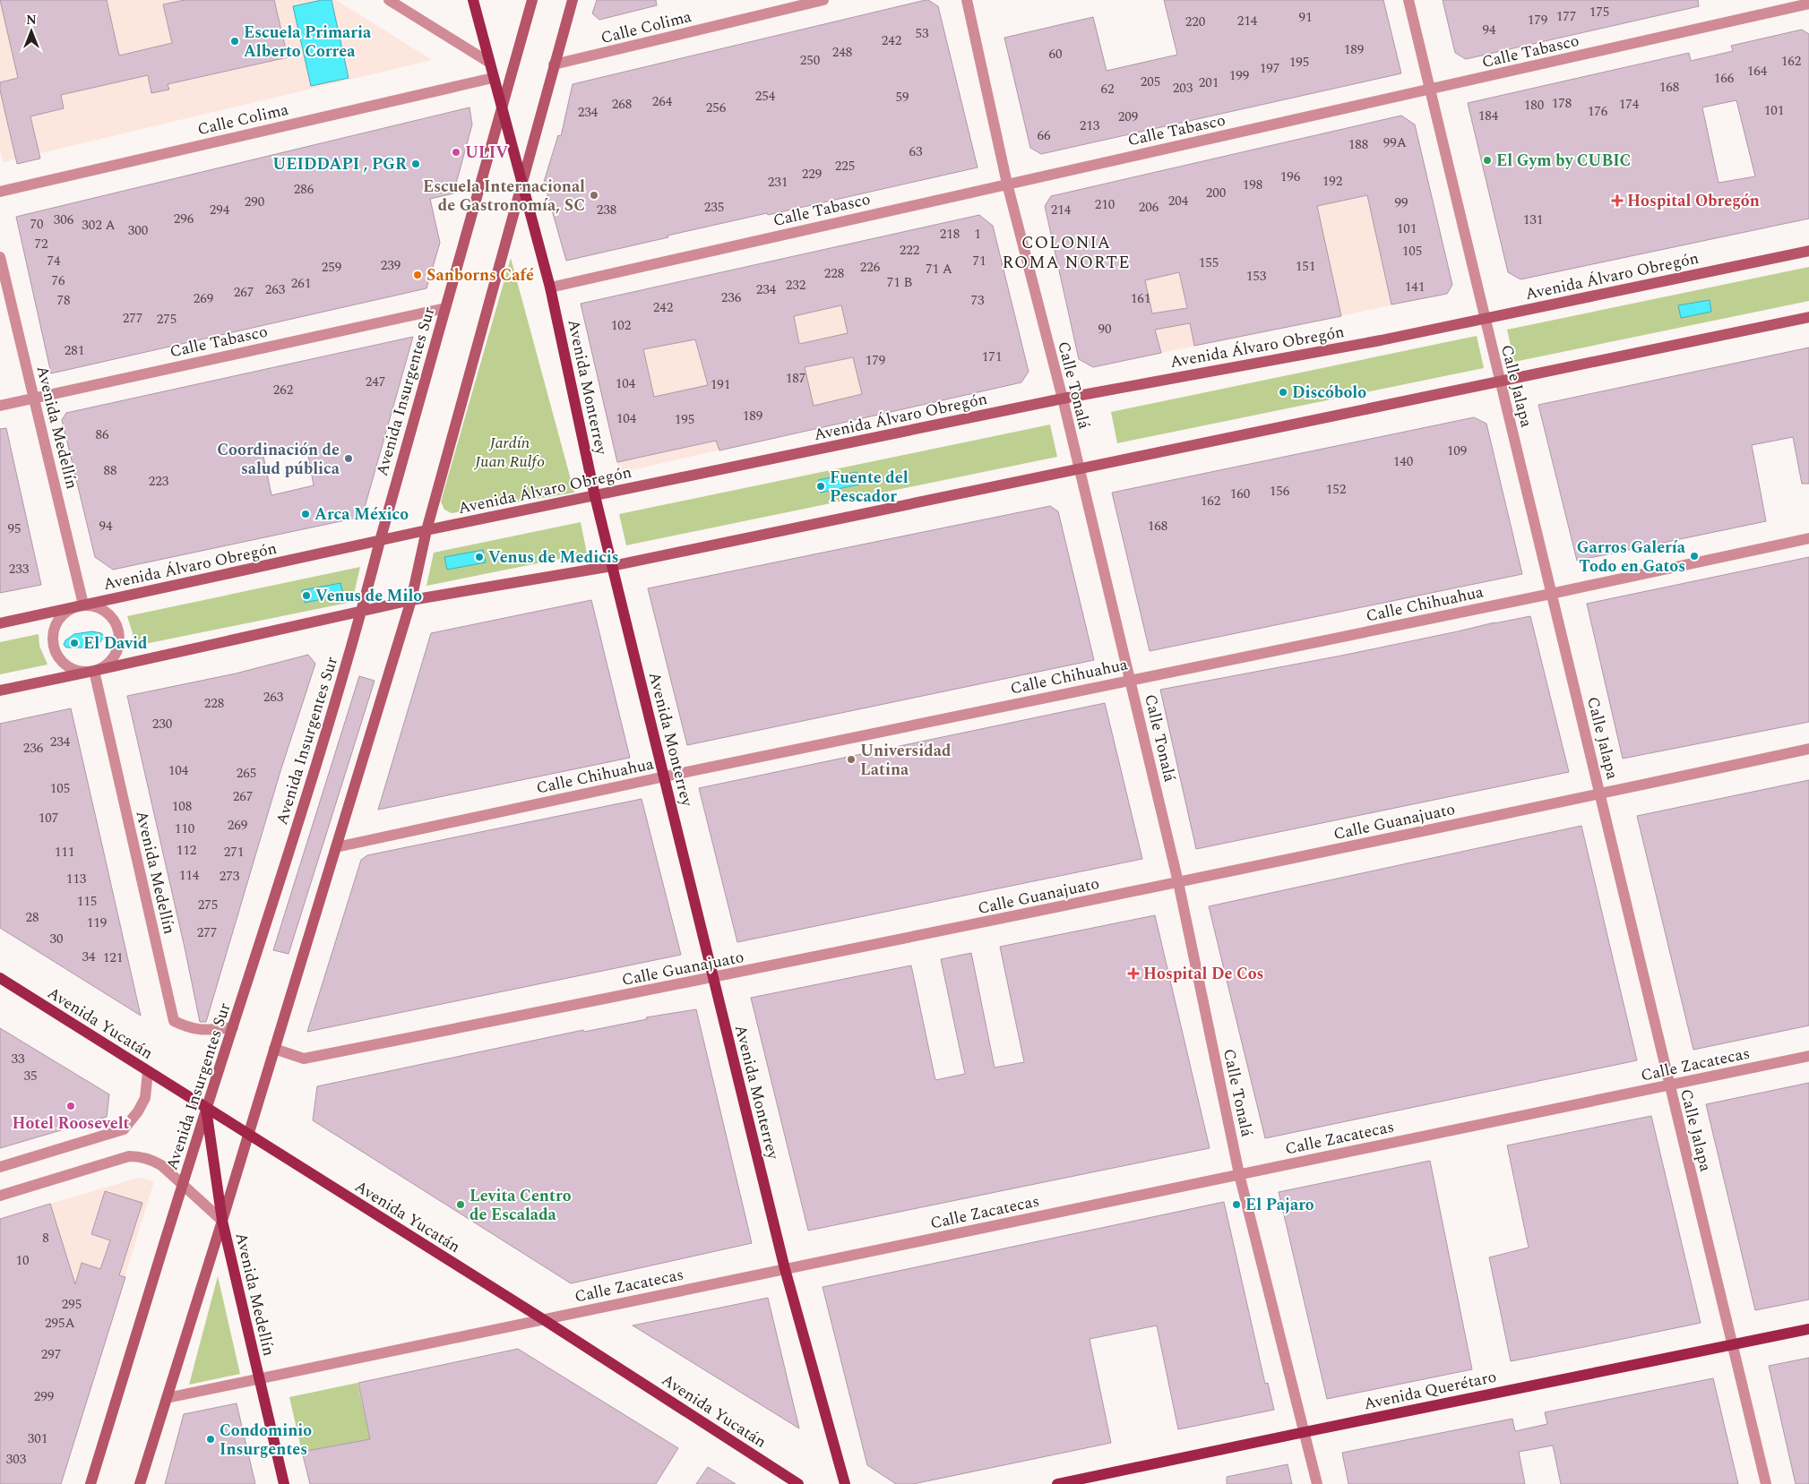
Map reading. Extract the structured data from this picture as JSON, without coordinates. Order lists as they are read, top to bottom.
{
  "streets": {
    "main road": [
      "Avenida Álvaro Obregón",
      "Avenida Monterrey",
      "Avenida Insurgentes Sur",
      "Avenida Medellín",
      "Avenida Yucatán",
      "Avenida Querétaro"
    ],
    "street": [
      "Calle Colima",
      "Calle Tabasco",
      "Calle Tonalá",
      "Calle Jalapa",
      "Calle Chihuahua",
      "Calle Guanajuato",
      "Calle Zacatecas"
    ]
  },
  "crossings": [
    ["Calle Colima", "Avenida Monterrey"],
    ["Calle Tabasco", "Calle Tonalá"],
    ["Calle Tabasco", "Calle Jalapa"],
    ["Calle Tabasco", "Avenida Monterrey"],
    ["Calle Tabasco", "Avenida Insurgentes Sur"],
    ["Calle Tabasco", "Avenida Medellín"],
    ["Avenida Álvaro Obregón", "Calle Tonalá"],
    ["Avenida Álvaro Obregón", "Calle Jalapa"],
    ["Avenida Álvaro Obregón", "Avenida Monterrey"],
    ["Avenida Álvaro Obregón", "Avenida Insurgentes Sur"],
    ["Avenida Álvaro Obregón", "Avenida Medellín"],
    ["Calle Tonalá", "Calle Chihuahua"],
    ["Calle Tonalá", "Calle Guanajuato"],
    ["Calle Tonalá", "Calle Zacatecas"],
    ["Calle Tonalá", "Avenida Querétaro"],
    ["Calle Jalapa", "Calle Chihuahua"],
    ["Calle Jalapa", "Calle Guanajuato"],
    ["Calle Jalapa", "Calle Zacatecas"],
    ["Calle Jalapa", "Avenida Querétaro"],
    ["Avenida Monterrey", "Avenida Insurgentes Sur"],
    ["Avenida Monterrey", "Calle Chihuahua"],
    ["Avenida Monterrey", "Calle Guanajuato"],
    ["Avenida Monterrey", "Calle Zacatecas"],
    ["Avenida Insurgentes Sur", "Avenida Medellín"],
    ["Avenida Insurgentes Sur", "Avenida Yucatán"],
    ["Avenida Medellín", "Avenida Yucatán"],
    ["Avenida Medellín", "Calle Zacatecas"],
    ["Avenida Yucatán", "Calle Zacatecas"]
  ],
  "districts": ["COLONIA ROMA NORTE"],
  "parks": ["Jardín Juan Rulfo"],
  "places": {
    "other": [
      "Escuela Primaria Alberto Correa",
      "ULIV",
      "El Gym by CUBIC",
      "UEIDDAPI , PGR",
      "Escuela Internacional de Gastronomía, SC",
      "Sanborns Café",
      "Discóbolo",
      "Coordinación de salud pública",
      "Fuente del Pescador",
      "Arca México",
      "Garros Galería Todo en Gatos",
      "Venus de Medicis",
      "Venus de Milo",
      "El David",
      "Universidad Latina",
      "Hotel Roosevelt",
      "Levita Centro de Escalada",
      "El Pajaro",
      "Condominio Insurgentes"
    ],
    "health": ["Hospital Obregón", "Hospital De Cos"]
  },
  "house_numbers": [
    "175",
    "177",
    "91",
    "179",
    "214",
    "220",
    "94",
    "53",
    "242",
    "189",
    "248",
    "60",
    "250",
    "162",
    "195",
    "197",
    "164",
    "199",
    "166",
    "205",
    "201",
    "168",
    "203",
    "62",
    "254",
    "59",
    "264",
    "178",
    "268",
    "174",
    "180",
    "256",
    "101",
    "176",
    "234",
    "184",
    "209",
    "213",
    "66",
    "99A",
    "188",
    "63",
    "225",
    "229",
    "196",
    "192",
    "231",
    "198",
    "286",
    "200",
    "204",
    "290",
    "99",
    "210",
    "235",
    "206",
    "294",
    "238",
    "214",
    "296",
    "306",
    "131",
    "70",
    "302 A",
    "101",
    "300",
    "218",
    "1",
    "72",
    "222",
    "105",
    "74",
    "71",
    "155",
    "239",
    "151",
    "259",
    "226",
    "71 A",
    "228",
    "153",
    "76",
    "71 B",
    "261",
    "232",
    "141",
    "263",
    "234",
    "267",
    "236",
    "269",
    "161",
    "78",
    "73",
    "242",
    "277",
    "275",
    "102",
    "90",
    "281",
    "171",
    "179",
    "187",
    "247",
    "104",
    "191",
    "262",
    "189",
    "104",
    "195",
    "86",
    "109",
    "140",
    "88",
    "223",
    "152",
    "156",
    "160",
    "162",
    "94",
    "168",
    "95",
    "233",
    "263",
    "228",
    "230",
    "234",
    "236",
    "104",
    "265",
    "105",
    "267",
    "108",
    "107",
    "269",
    "110",
    "112",
    "111",
    "271",
    "114",
    "273",
    "113",
    "115",
    "275",
    "28",
    "119",
    "277",
    "30",
    "34",
    "121",
    "33",
    "35",
    "8",
    "10",
    "295",
    "295A",
    "297",
    "299",
    "301",
    "303"
  ],
  "north": "top"
}
